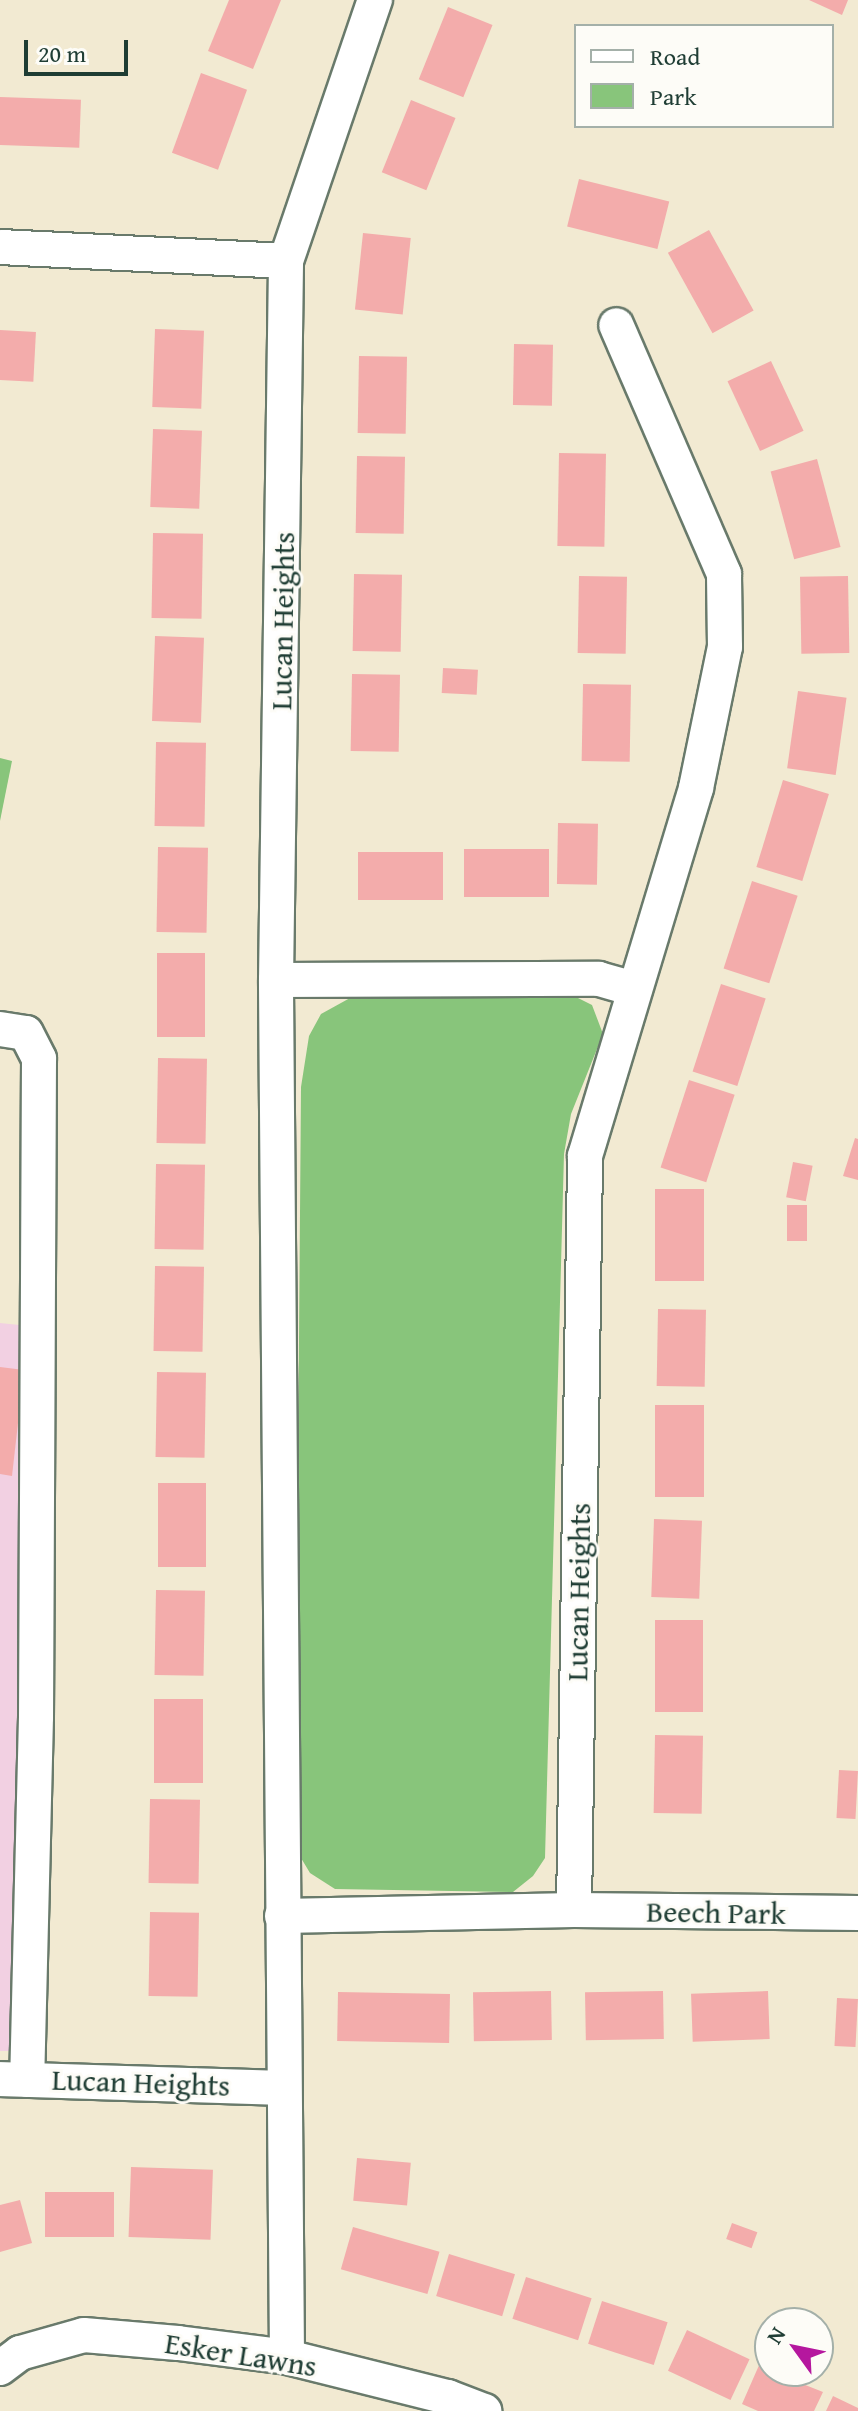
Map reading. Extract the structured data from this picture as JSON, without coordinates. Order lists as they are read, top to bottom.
{
  "streets": {
    "street": ["Lucan Heights", "Beech Park", "Esker Lawns"]
  },
  "crossings": [
    ["Lucan Heights", "Beech Park"],
    ["Lucan Heights", "Esker Lawns"]
  ],
  "legend": ["Road", "Park"],
  "scale_bar": "20 m",
  "north": "top left"
}
